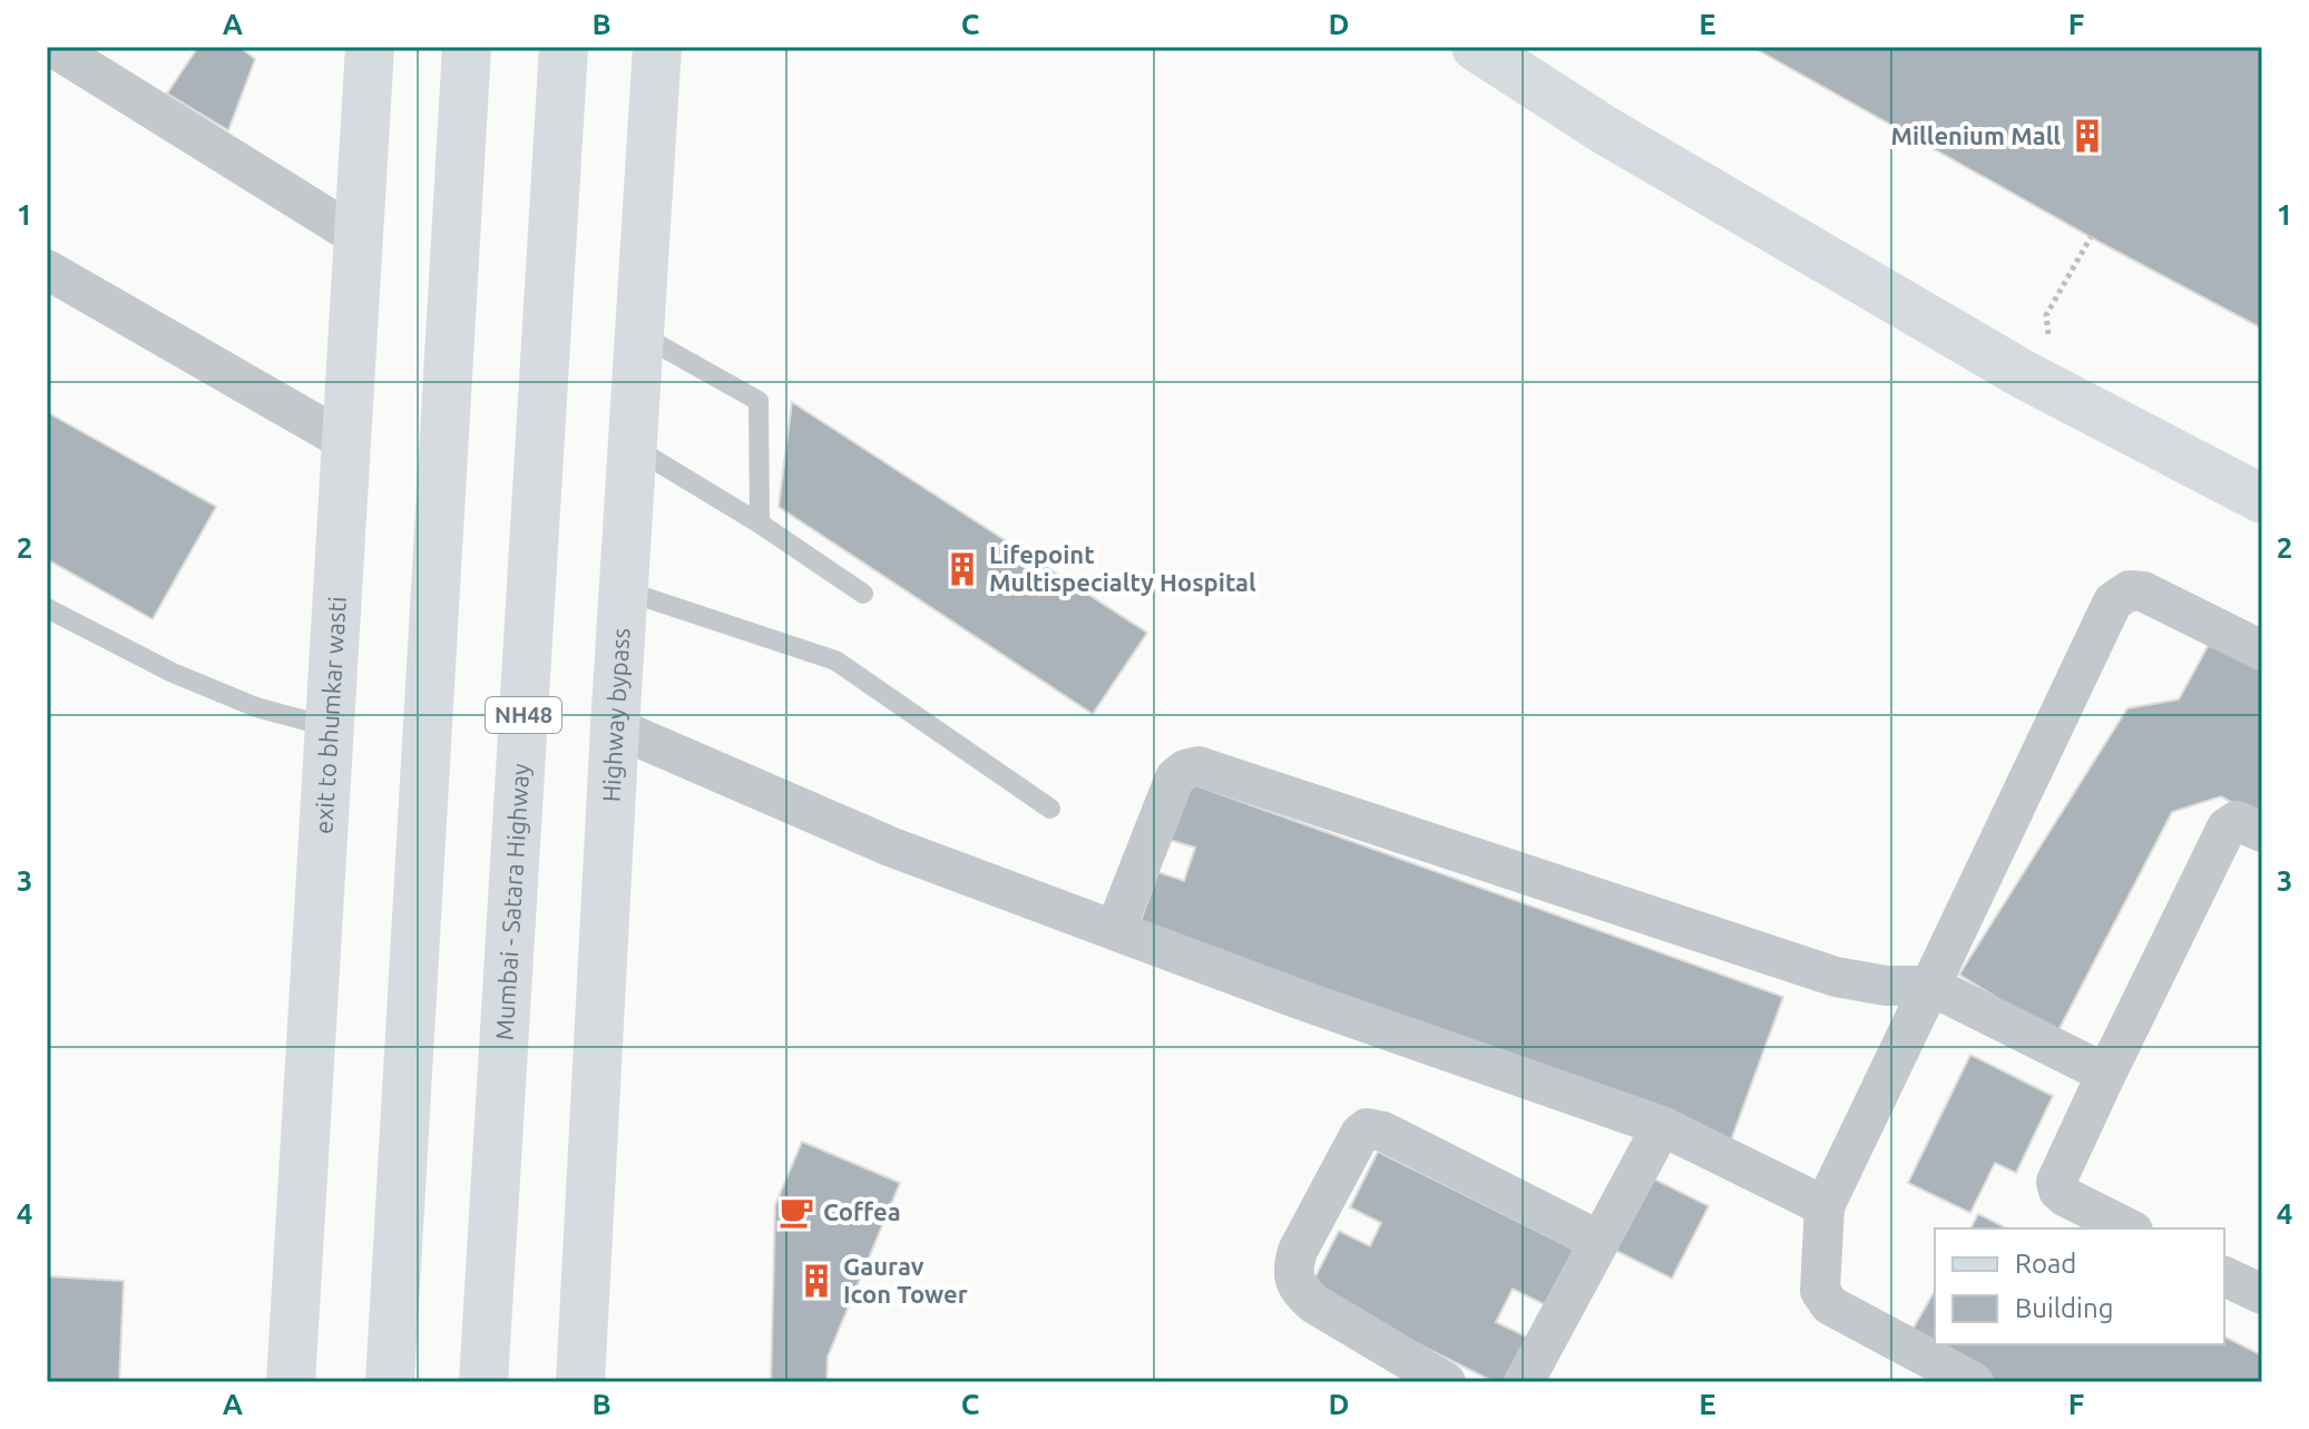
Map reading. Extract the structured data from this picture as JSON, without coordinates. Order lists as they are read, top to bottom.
{
  "streets": {
    "main road": [
      "Highway bypass",
      "exit to bhumkar wasti",
      "NH48",
      "Mumbai - Satara Highway"
    ]
  },
  "places": {
    "building": ["Millenium Mall", "Lifepoint Multispecialty Hospital", "Gaurav Icon Tower"],
    "cafe": ["Coffea"]
  },
  "legend": ["Road", "Building"],
  "grid": {
    "columns": [
      "A",
      "B",
      "C",
      "D",
      "E",
      "F"
    ],
    "rows": [
      "1",
      "2",
      "3",
      "4"
    ]
  }
}
